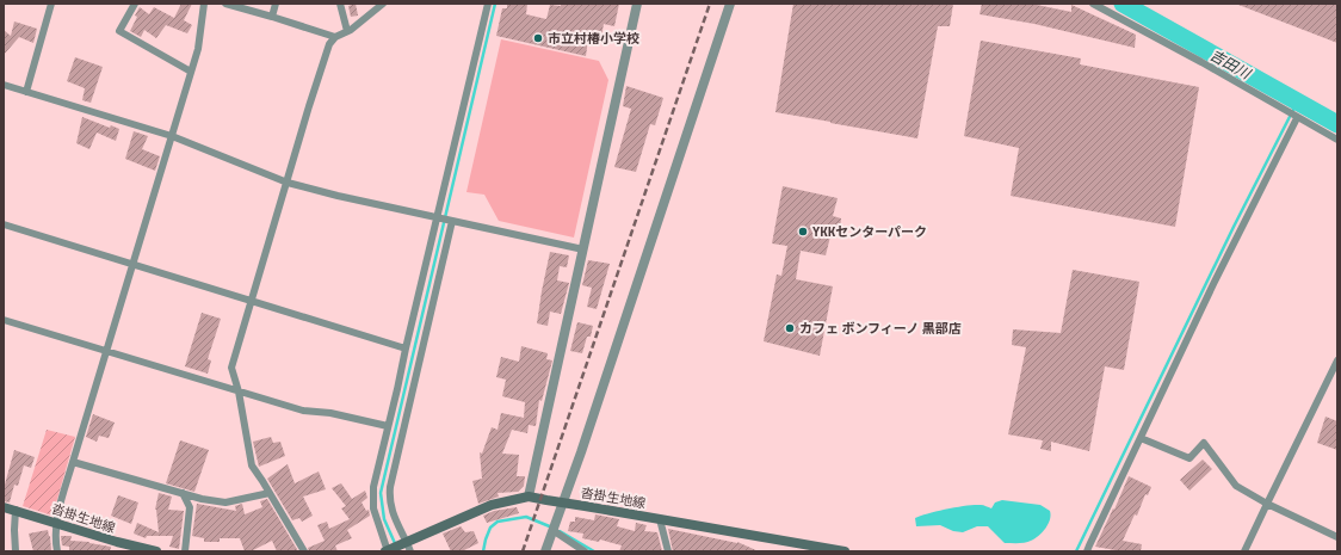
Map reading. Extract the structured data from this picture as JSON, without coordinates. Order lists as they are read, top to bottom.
{
  "streets": {
    "main road": ["沓掛生地線"]
  },
  "water": ["吉田川"],
  "places": ["市立村椿小学校", "YKKセンターパーク", "カフェ ボンフィーノ 黒部店"]
}
